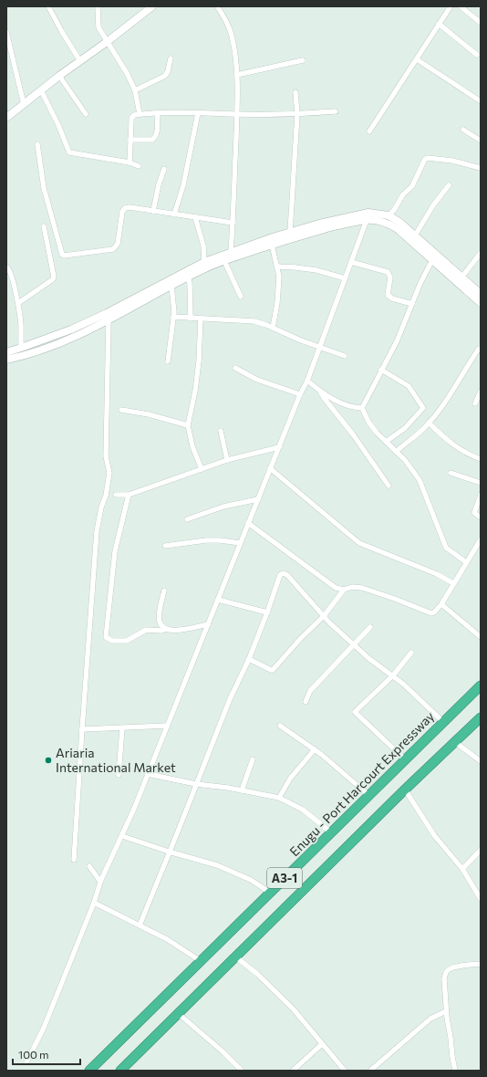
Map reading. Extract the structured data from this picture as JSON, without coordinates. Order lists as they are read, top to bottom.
{
  "streets": {
    "highway": ["Enugu - Port Harcourt Expressway", "A3-1"]
  },
  "places": ["Ariaria International Market"],
  "scale_bar": "100 m"
}
